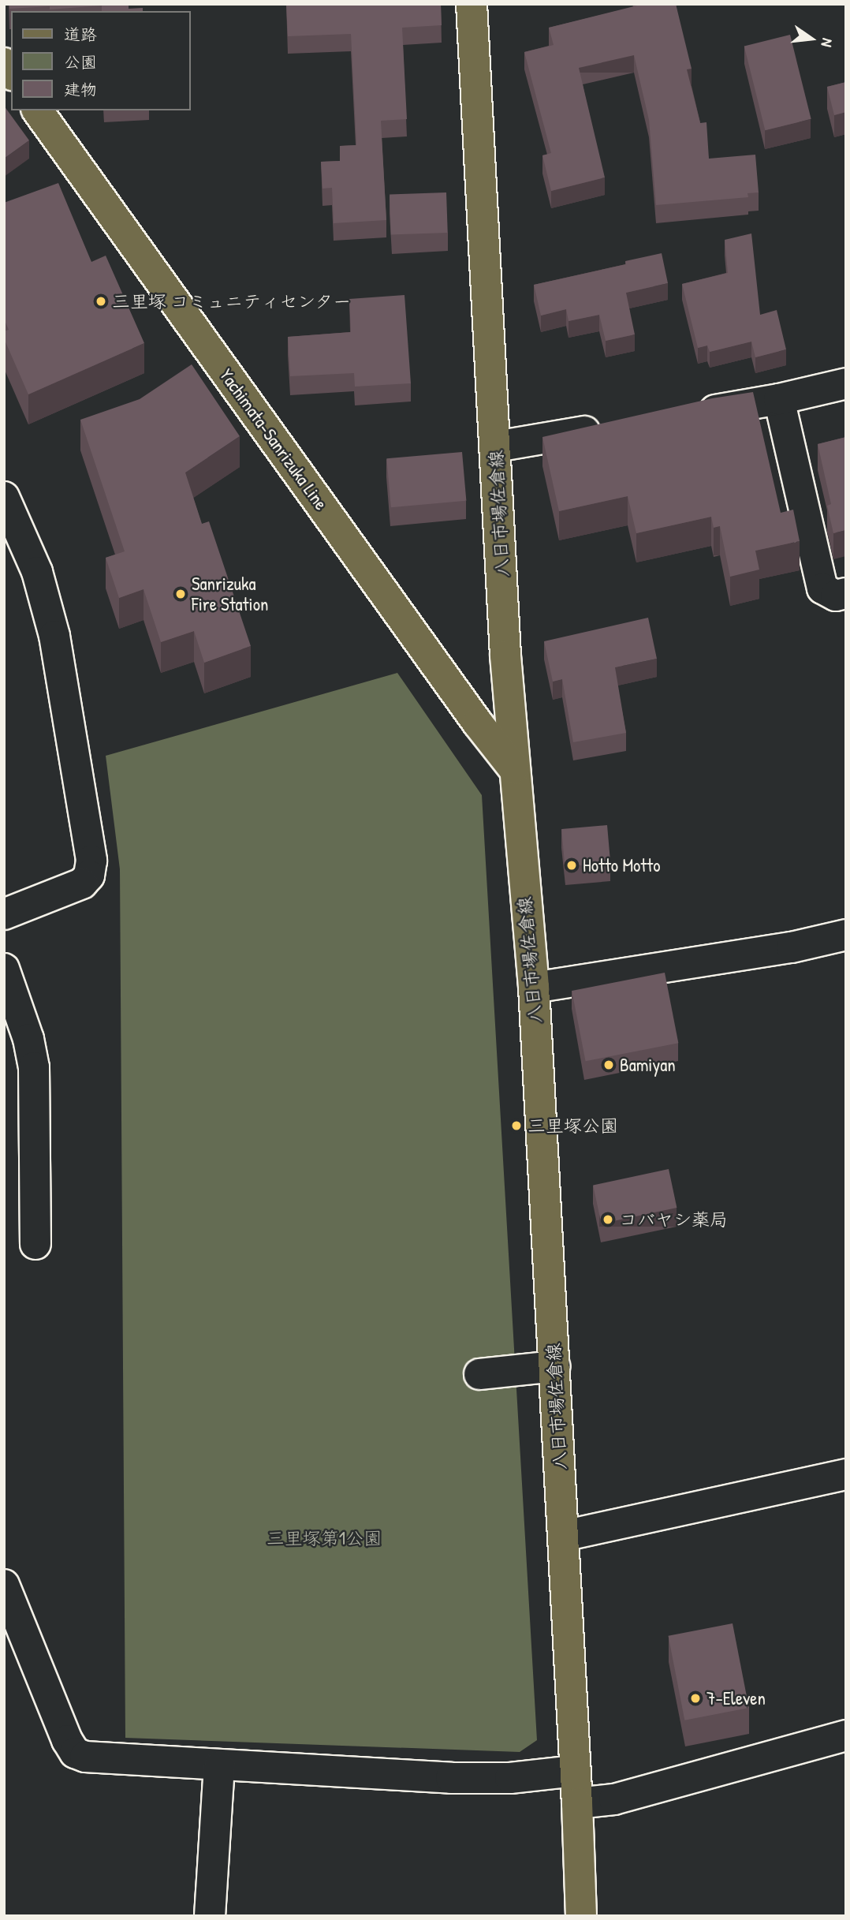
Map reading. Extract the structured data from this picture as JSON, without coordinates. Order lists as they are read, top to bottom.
{
  "streets": {
    "main road": ["Yachimata-Sanrizuka Line", "八日市場佐倉線"]
  },
  "crossings": [
    ["Yachimata-Sanrizuka Line", "八日市場佐倉線"]
  ],
  "parks": ["三里塚第1公園"],
  "places": [
    "三里塚 コミュニティセンター",
    "Sanrizuka Fire Station",
    "Hotto Motto",
    "Bamiyan",
    "三里塚公園",
    "コバヤシ薬局",
    "7-Eleven"
  ],
  "legend": ["道路", "公園", "建物"],
  "north": "right"
}
